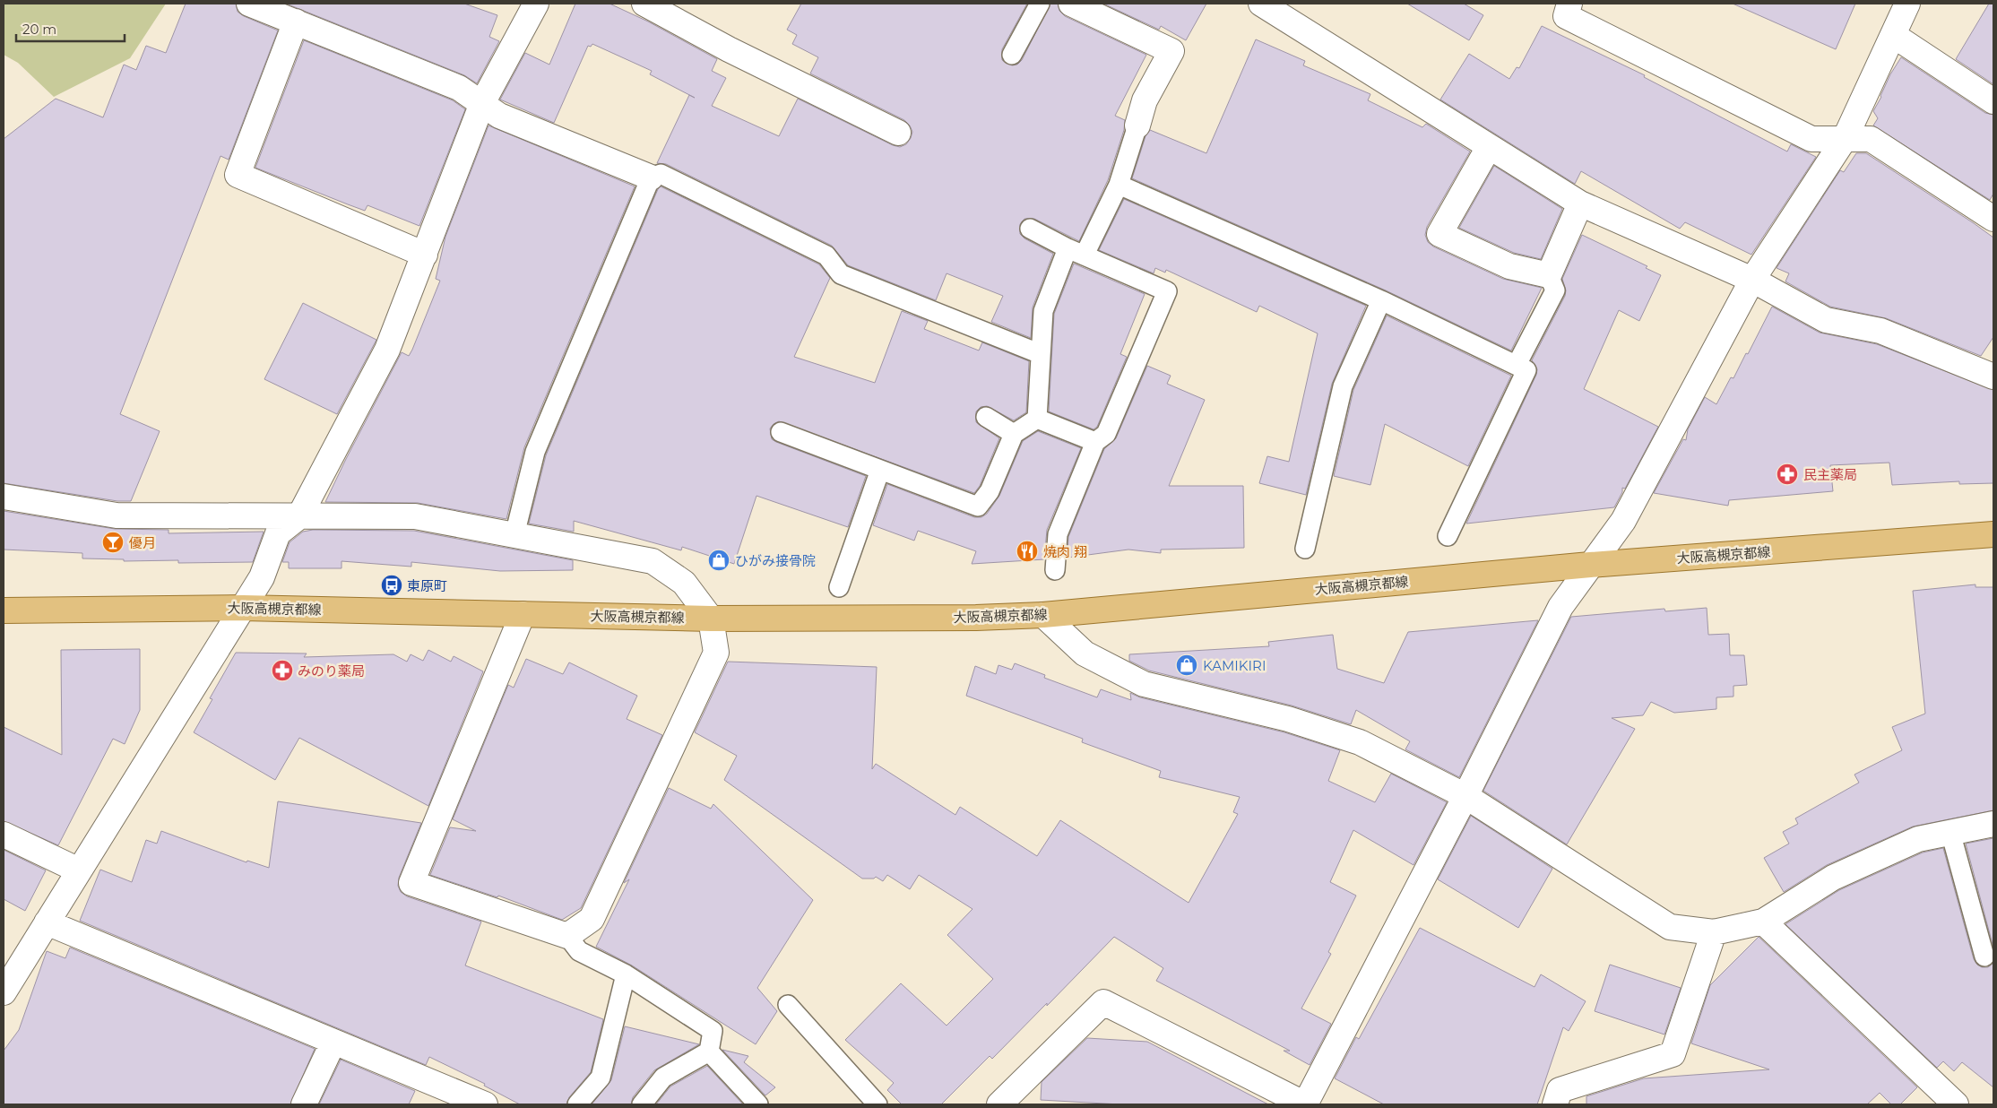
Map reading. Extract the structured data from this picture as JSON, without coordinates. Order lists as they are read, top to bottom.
{
  "streets": {
    "main road": ["大阪高槻京都線"]
  },
  "places": {
    "pharmacy": ["民主薬局", "みのり薬局"],
    "bar": ["優月"],
    "restaurant": ["焼肉 翔"],
    "shop": ["ひがみ接骨院", "KAMIKIRI"],
    "bus stop": ["東原町"]
  },
  "scale_bar": "20 m"
}
